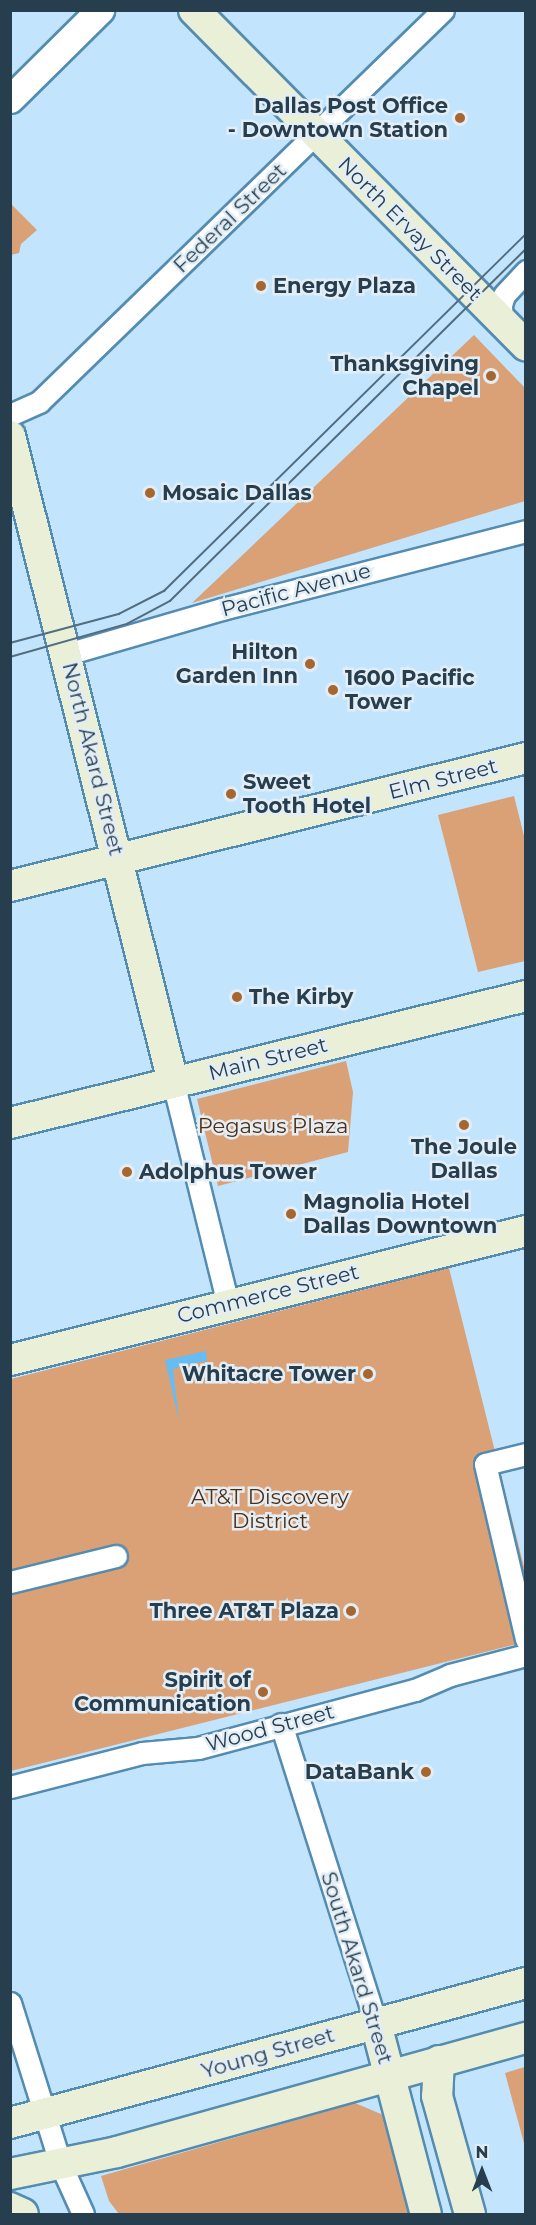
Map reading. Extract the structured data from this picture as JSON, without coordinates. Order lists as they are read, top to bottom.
{
  "streets": {
    "main road": [
      "North Ervay Street",
      "North Akard Street",
      "Elm Street",
      "Main Street",
      "Commerce Street",
      "South Akard Street",
      "Young Street"
    ],
    "street": ["Federal Street", "Pacific Avenue", "Wood Street"]
  },
  "crossings": [
    ["Federal Street", "North Ervay Street"],
    ["Pacific Avenue", "North Akard Street"],
    ["North Akard Street", "Elm Street"],
    ["North Akard Street", "Main Street"],
    ["Wood Street", "South Akard Street"],
    ["South Akard Street", "Young Street"]
  ],
  "parks": ["Pegasus Plaza", "AT&T Discovery District"],
  "places": [
    "Dallas Post Office - Downtown Station",
    "Energy Plaza",
    "Thanksgiving Chapel",
    "Mosaic Dallas",
    "Hilton Garden Inn",
    "1600 Pacific Tower",
    "Sweet Tooth Hotel",
    "The Kirby",
    "The Joule Dallas",
    "Adolphus Tower",
    "Magnolia Hotel Dallas Downtown",
    "Whitacre Tower",
    "Three AT&T Plaza",
    "Spirit of Communication",
    "DataBank"
  ],
  "north": "top"
}
